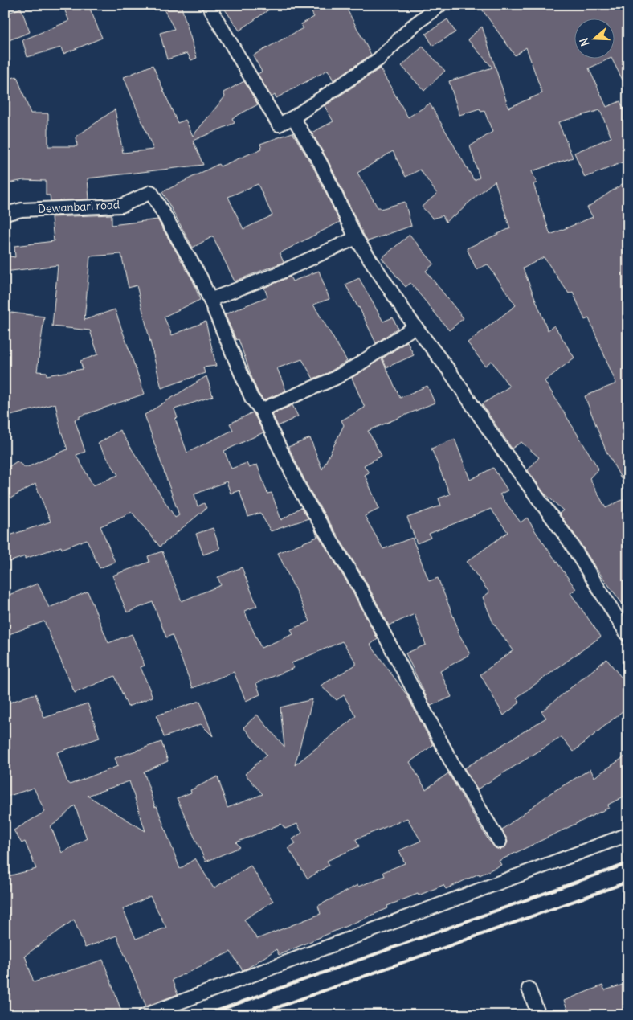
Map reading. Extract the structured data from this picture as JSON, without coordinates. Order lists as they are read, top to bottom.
{
  "streets": {
    "street": ["Dewanbari road"]
  },
  "north": "left"
}
